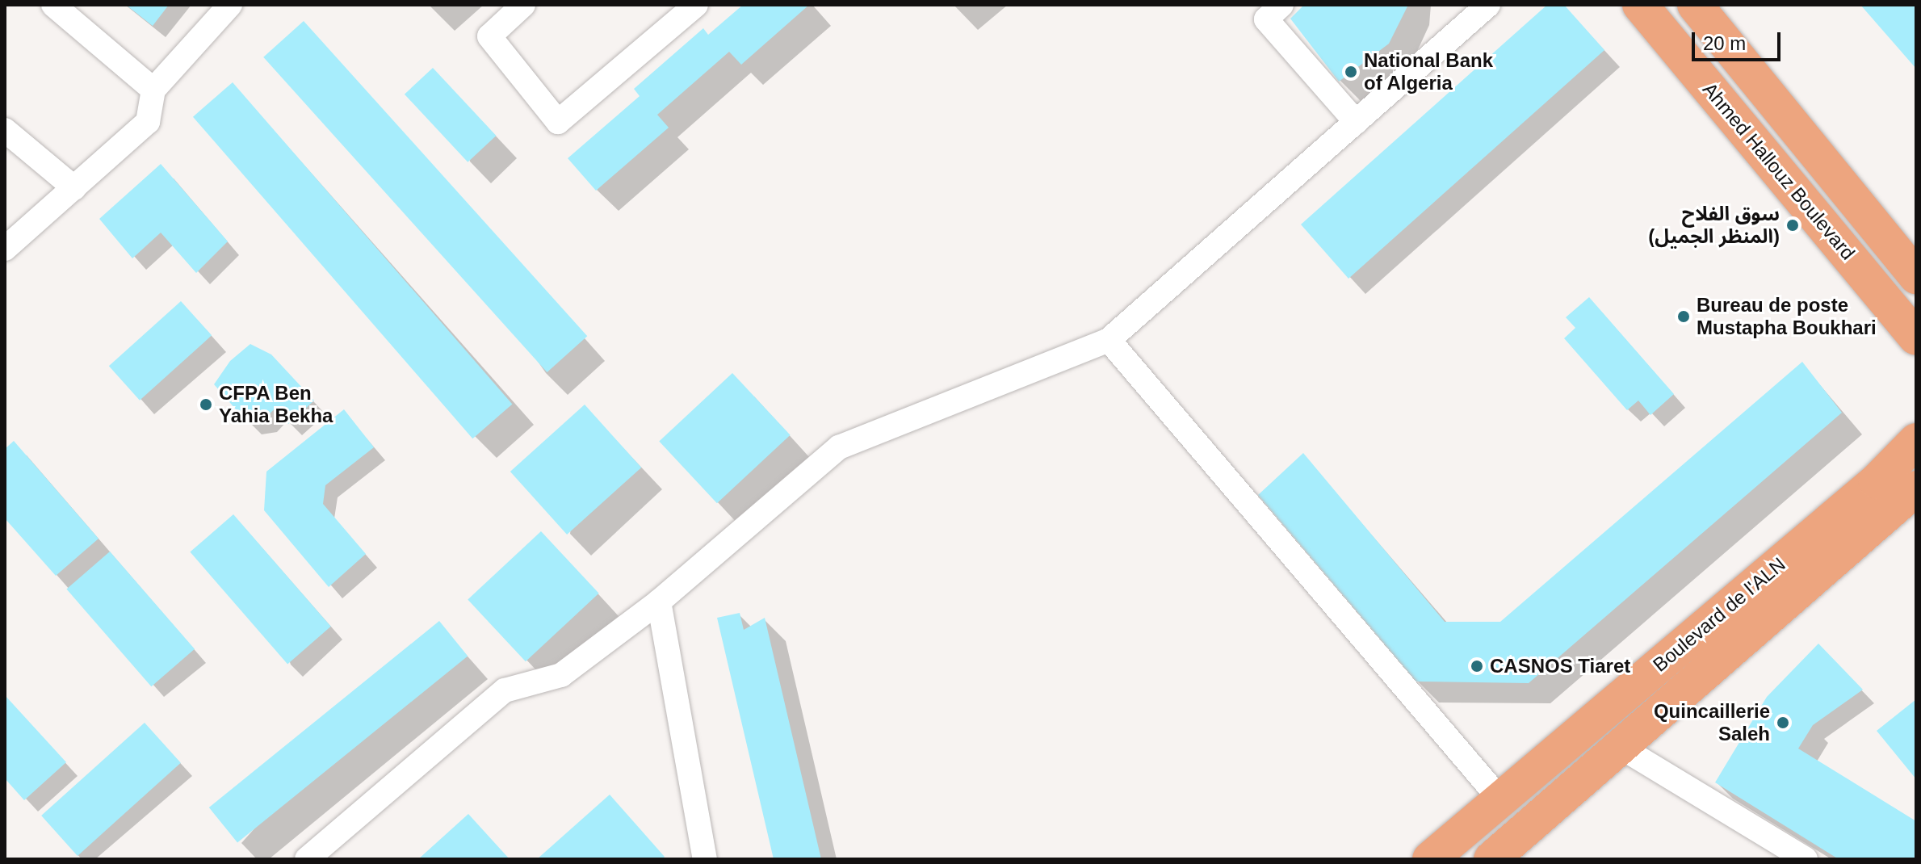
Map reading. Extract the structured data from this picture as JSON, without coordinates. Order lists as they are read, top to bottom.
{
  "streets": {
    "main road": ["Ahmed Hallouz Boulevard", "Boulevard de l'ALN"]
  },
  "places": [
    "National Bank of Algeria",
    "سوق الفلاح (المنظر الجميل)",
    "Bureau de poste Mustapha Boukhari",
    "CFPA Ben Yahia Bekha",
    "CASNOS Tiaret",
    "Quincaillerie Saleh"
  ],
  "scale_bar": "20 m"
}
